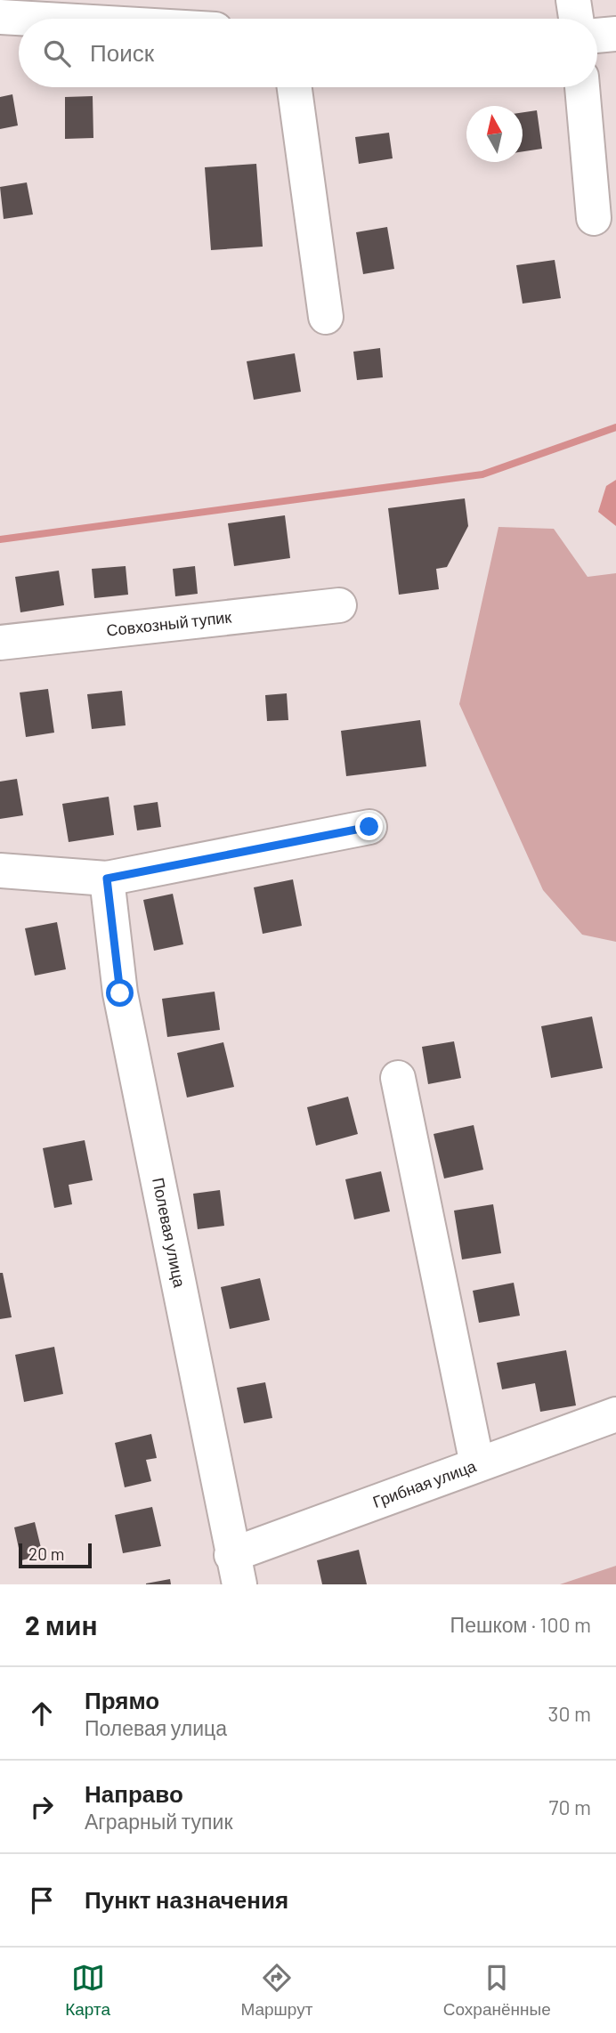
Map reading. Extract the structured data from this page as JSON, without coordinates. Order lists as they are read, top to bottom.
{
  "streets": {
    "street": ["Совхозный тупик", "Полевая улица", "Грибная улица"]
  },
  "crossings": [
    ["Полевая улица", "Грибная улица"]
  ],
  "scale_bar": "20 m",
  "north": "top",
  "page": {
    "search": "Поиск",
    "scale": "20 m",
    "heading": ["2 мин", "Пешком · 100 m"],
    "list": [
      ["Прямо", "Полевая улица", "30 m"],
      ["Направо", "Аграрный тупик", "70 m"],
      "Пункт назначения"
    ],
    "nav": ["Карта", "Маршрут", "Сохранённые"]
  }
}
